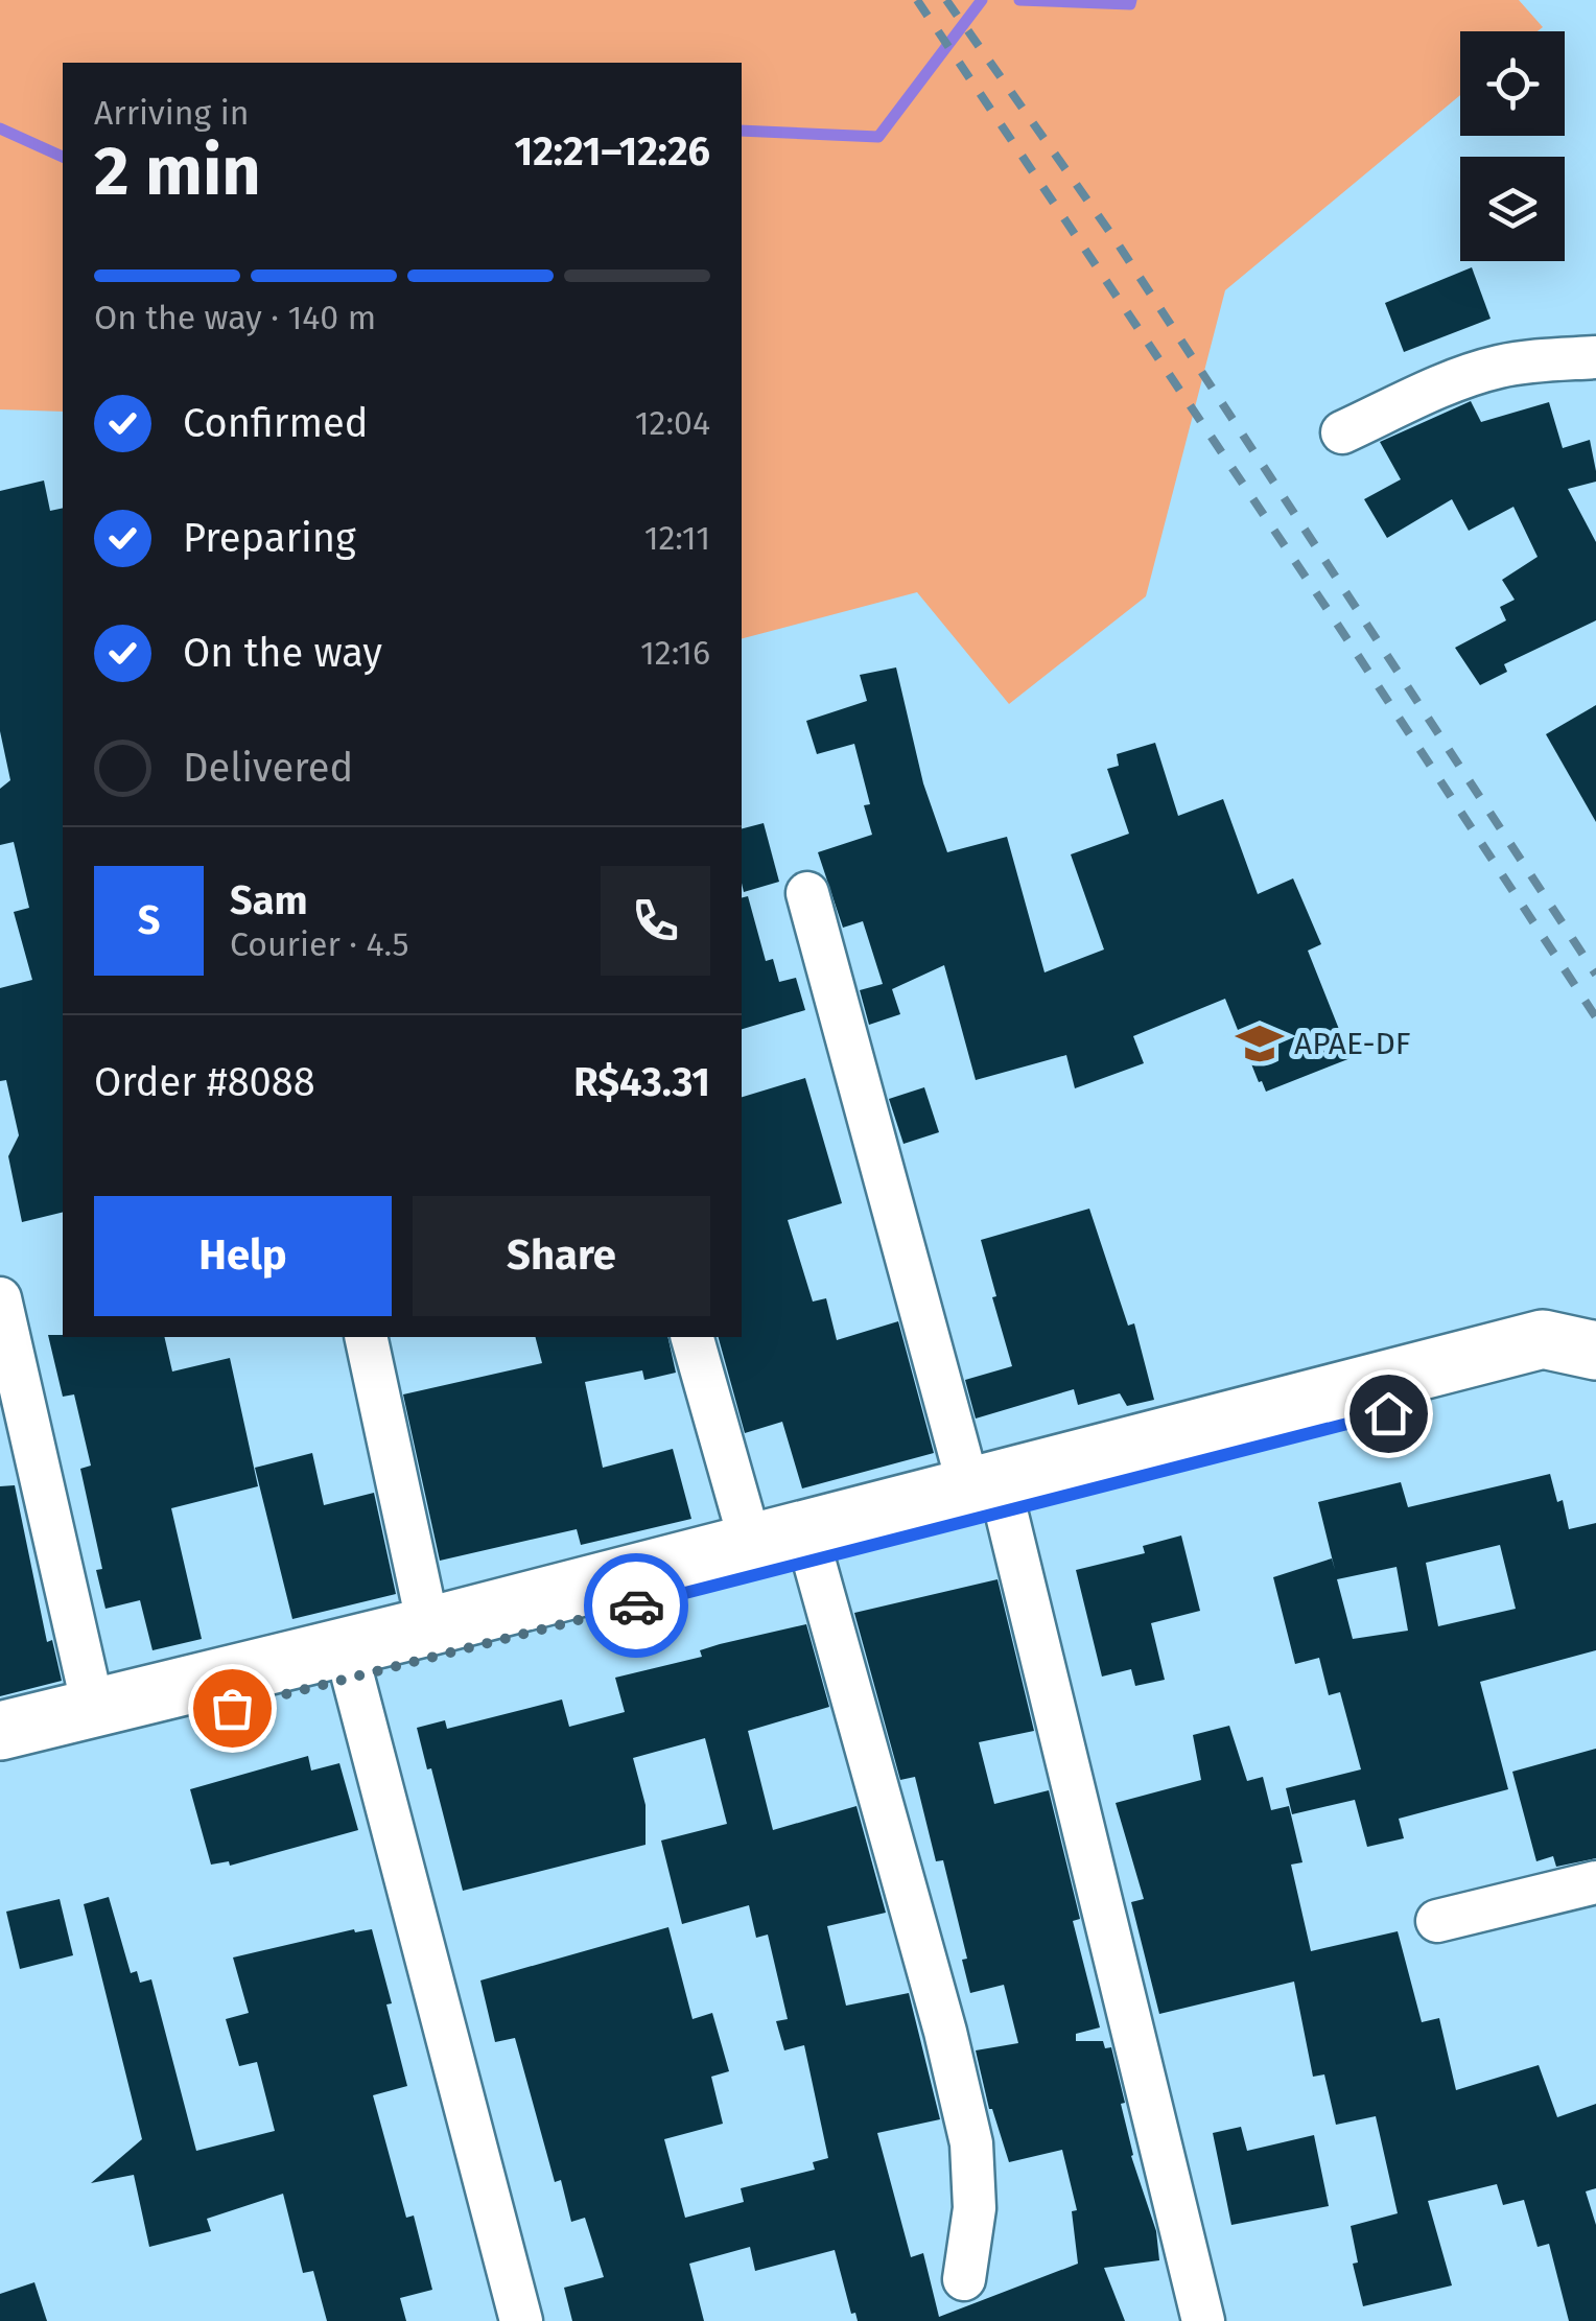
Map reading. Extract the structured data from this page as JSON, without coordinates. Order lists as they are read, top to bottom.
{
  "places": {
    "school or university": ["APAE-DF"]
  },
  "page": {
    "heading": ["2 min", "Arriving in", "12:21–12:26"],
    "panel": [
      "Sam",
      "Courier · 4.5",
      "Order #8088",
      "R$43.31"
    ],
    "bar": "On the way · 140 m",
    "list": [
      ["Confirmed", "12:04"],
      ["Preparing", "12:11"],
      ["On the way", "12:16"],
      "Delivered"
    ],
    "round": "S",
    "buttons": ["Help", "Share"]
  }
}
